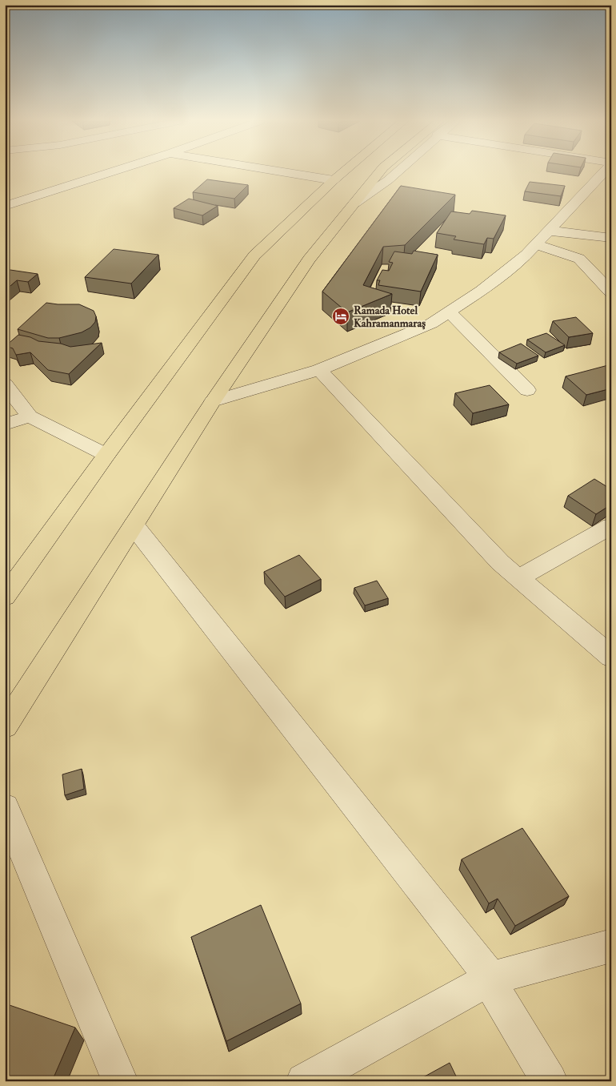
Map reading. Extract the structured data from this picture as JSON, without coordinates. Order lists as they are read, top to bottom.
{
  "places": {
    "hotel": ["Ramada Hotel Kahramanmaraş"]
  }
}
